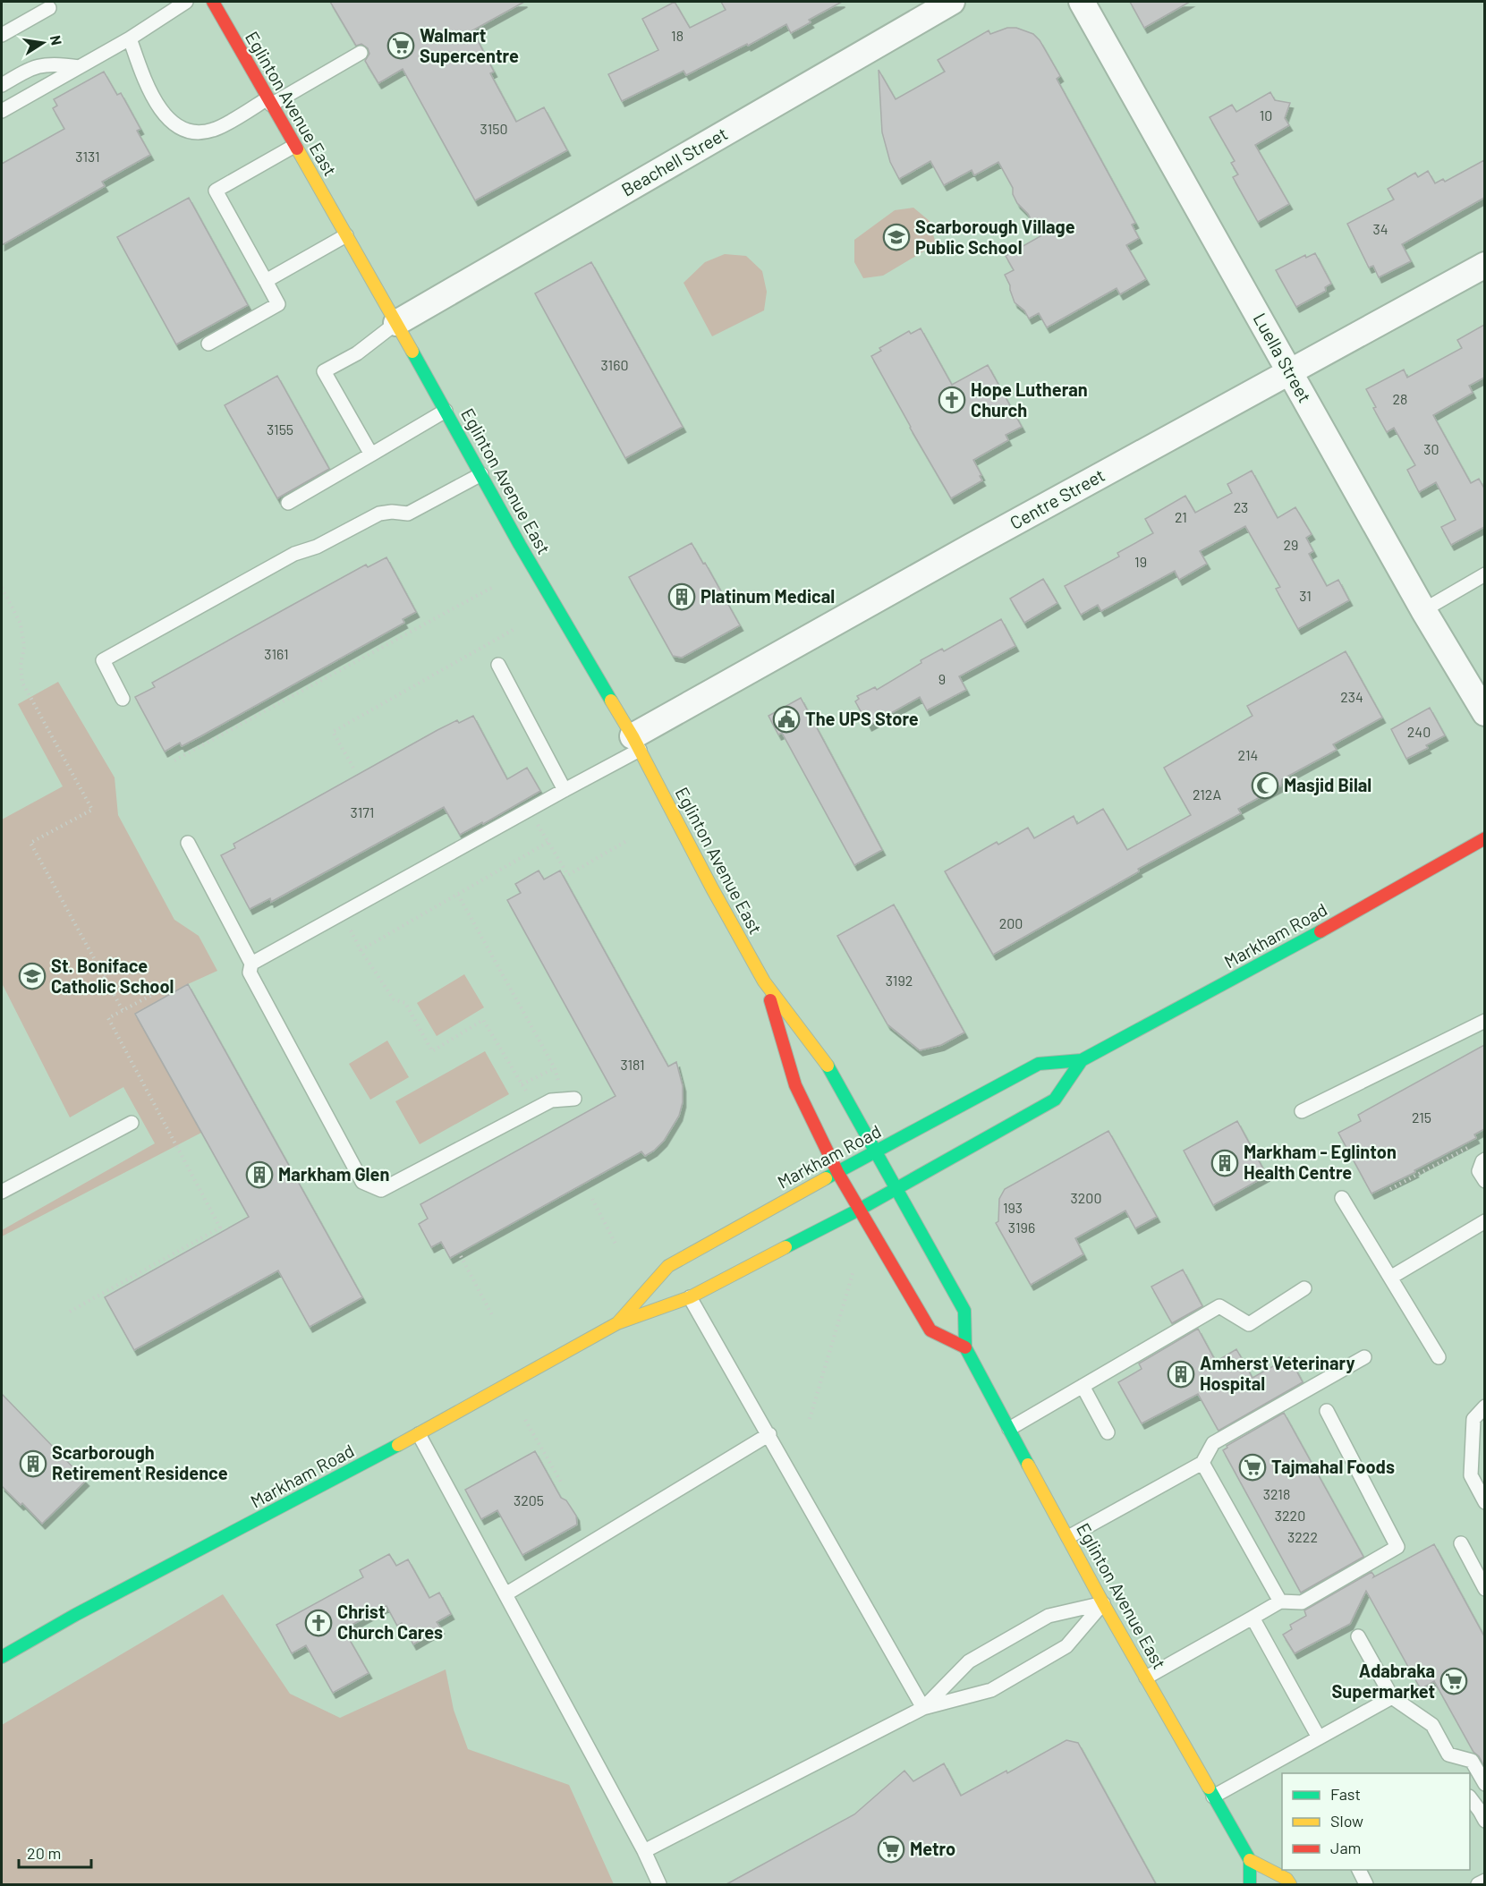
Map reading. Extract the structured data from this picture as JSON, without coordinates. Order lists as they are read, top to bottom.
{
  "streets": {
    "main road": ["Eglinton Avenue East", "Markham Road"],
    "street": ["Beachell Street", "Luella Street", "Centre Street"]
  },
  "crossings": [
    ["Eglinton Avenue East", "Beachell Street"],
    ["Eglinton Avenue East", "Centre Street"],
    ["Eglinton Avenue East", "Markham Road"],
    ["Luella Street", "Centre Street"]
  ],
  "places": {
    "supermarket": [
      "Walmart Supercentre",
      "Tajmahal Foods",
      "Adabraka Supermarket",
      "Metro"
    ],
    "school or university": ["Scarborough Village Public School", "St. Boniface Catholic School"],
    "church": ["Hope Lutheran Church", "Christ Church Cares"],
    "building": [
      "Platinum Medical",
      "Markham - Eglinton Health Centre",
      "Markham Glen",
      "Amherst Veterinary Hospital",
      "Scarborough Retirement Residence"
    ],
    "public building": ["The UPS Store"],
    "mosque": ["Masjid Bilal"]
  },
  "house_numbers": [
    "18",
    "10",
    "3150",
    "3131",
    "34",
    "3160",
    "28",
    "3155",
    "30",
    "23",
    "21",
    "29",
    "19",
    "31",
    "3161",
    "9",
    "234",
    "240",
    "214",
    "212A",
    "3171",
    "200",
    "3192",
    "3181",
    "215",
    "3200",
    "193",
    "3196",
    "3218",
    "3205",
    "3220",
    "3222"
  ],
  "legend": ["Fast", "Slow", "Jam"],
  "scale_bar": "20 m",
  "north": "right"
}
